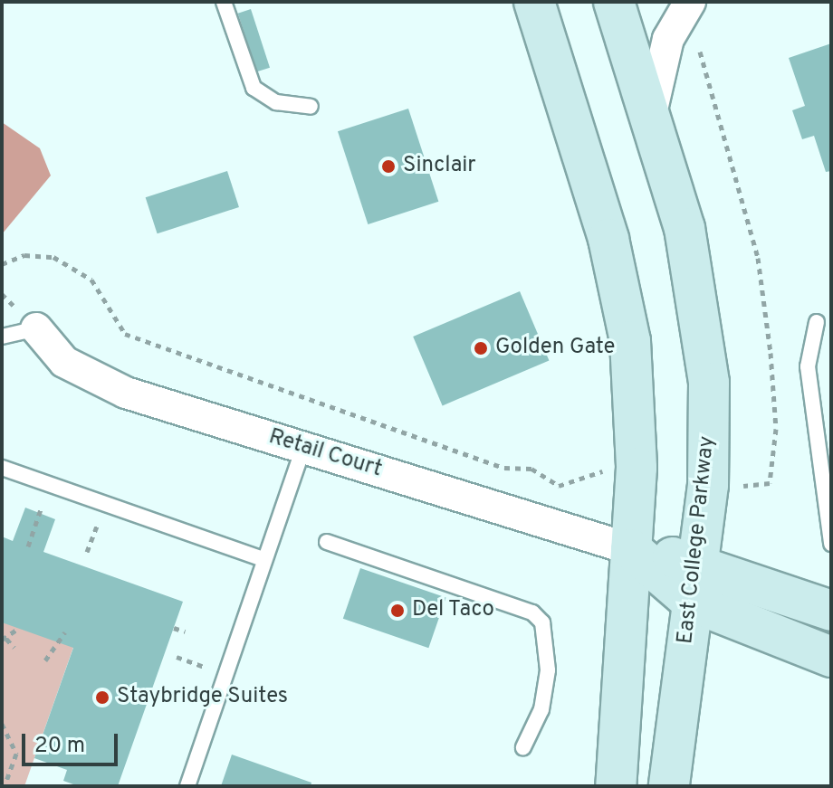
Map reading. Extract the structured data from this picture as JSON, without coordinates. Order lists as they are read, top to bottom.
{
  "streets": {
    "main road": ["East College Parkway"],
    "street": ["Retail Court"]
  },
  "places": [
    "Sinclair",
    "Golden Gate",
    "Del Taco",
    "Staybridge Suites"
  ],
  "scale_bar": "20 m"
}
